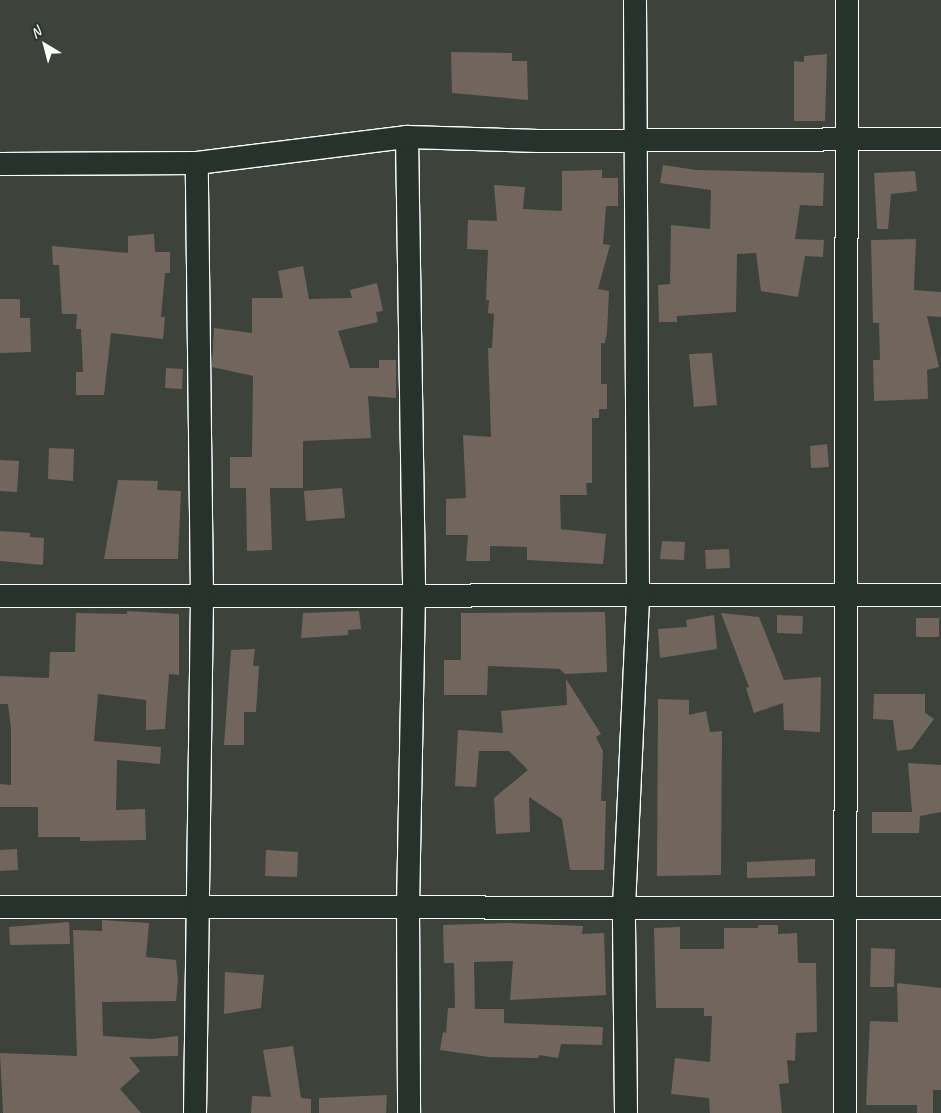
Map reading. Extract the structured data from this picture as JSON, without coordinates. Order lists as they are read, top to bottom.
{
  "north": "top left"
}
